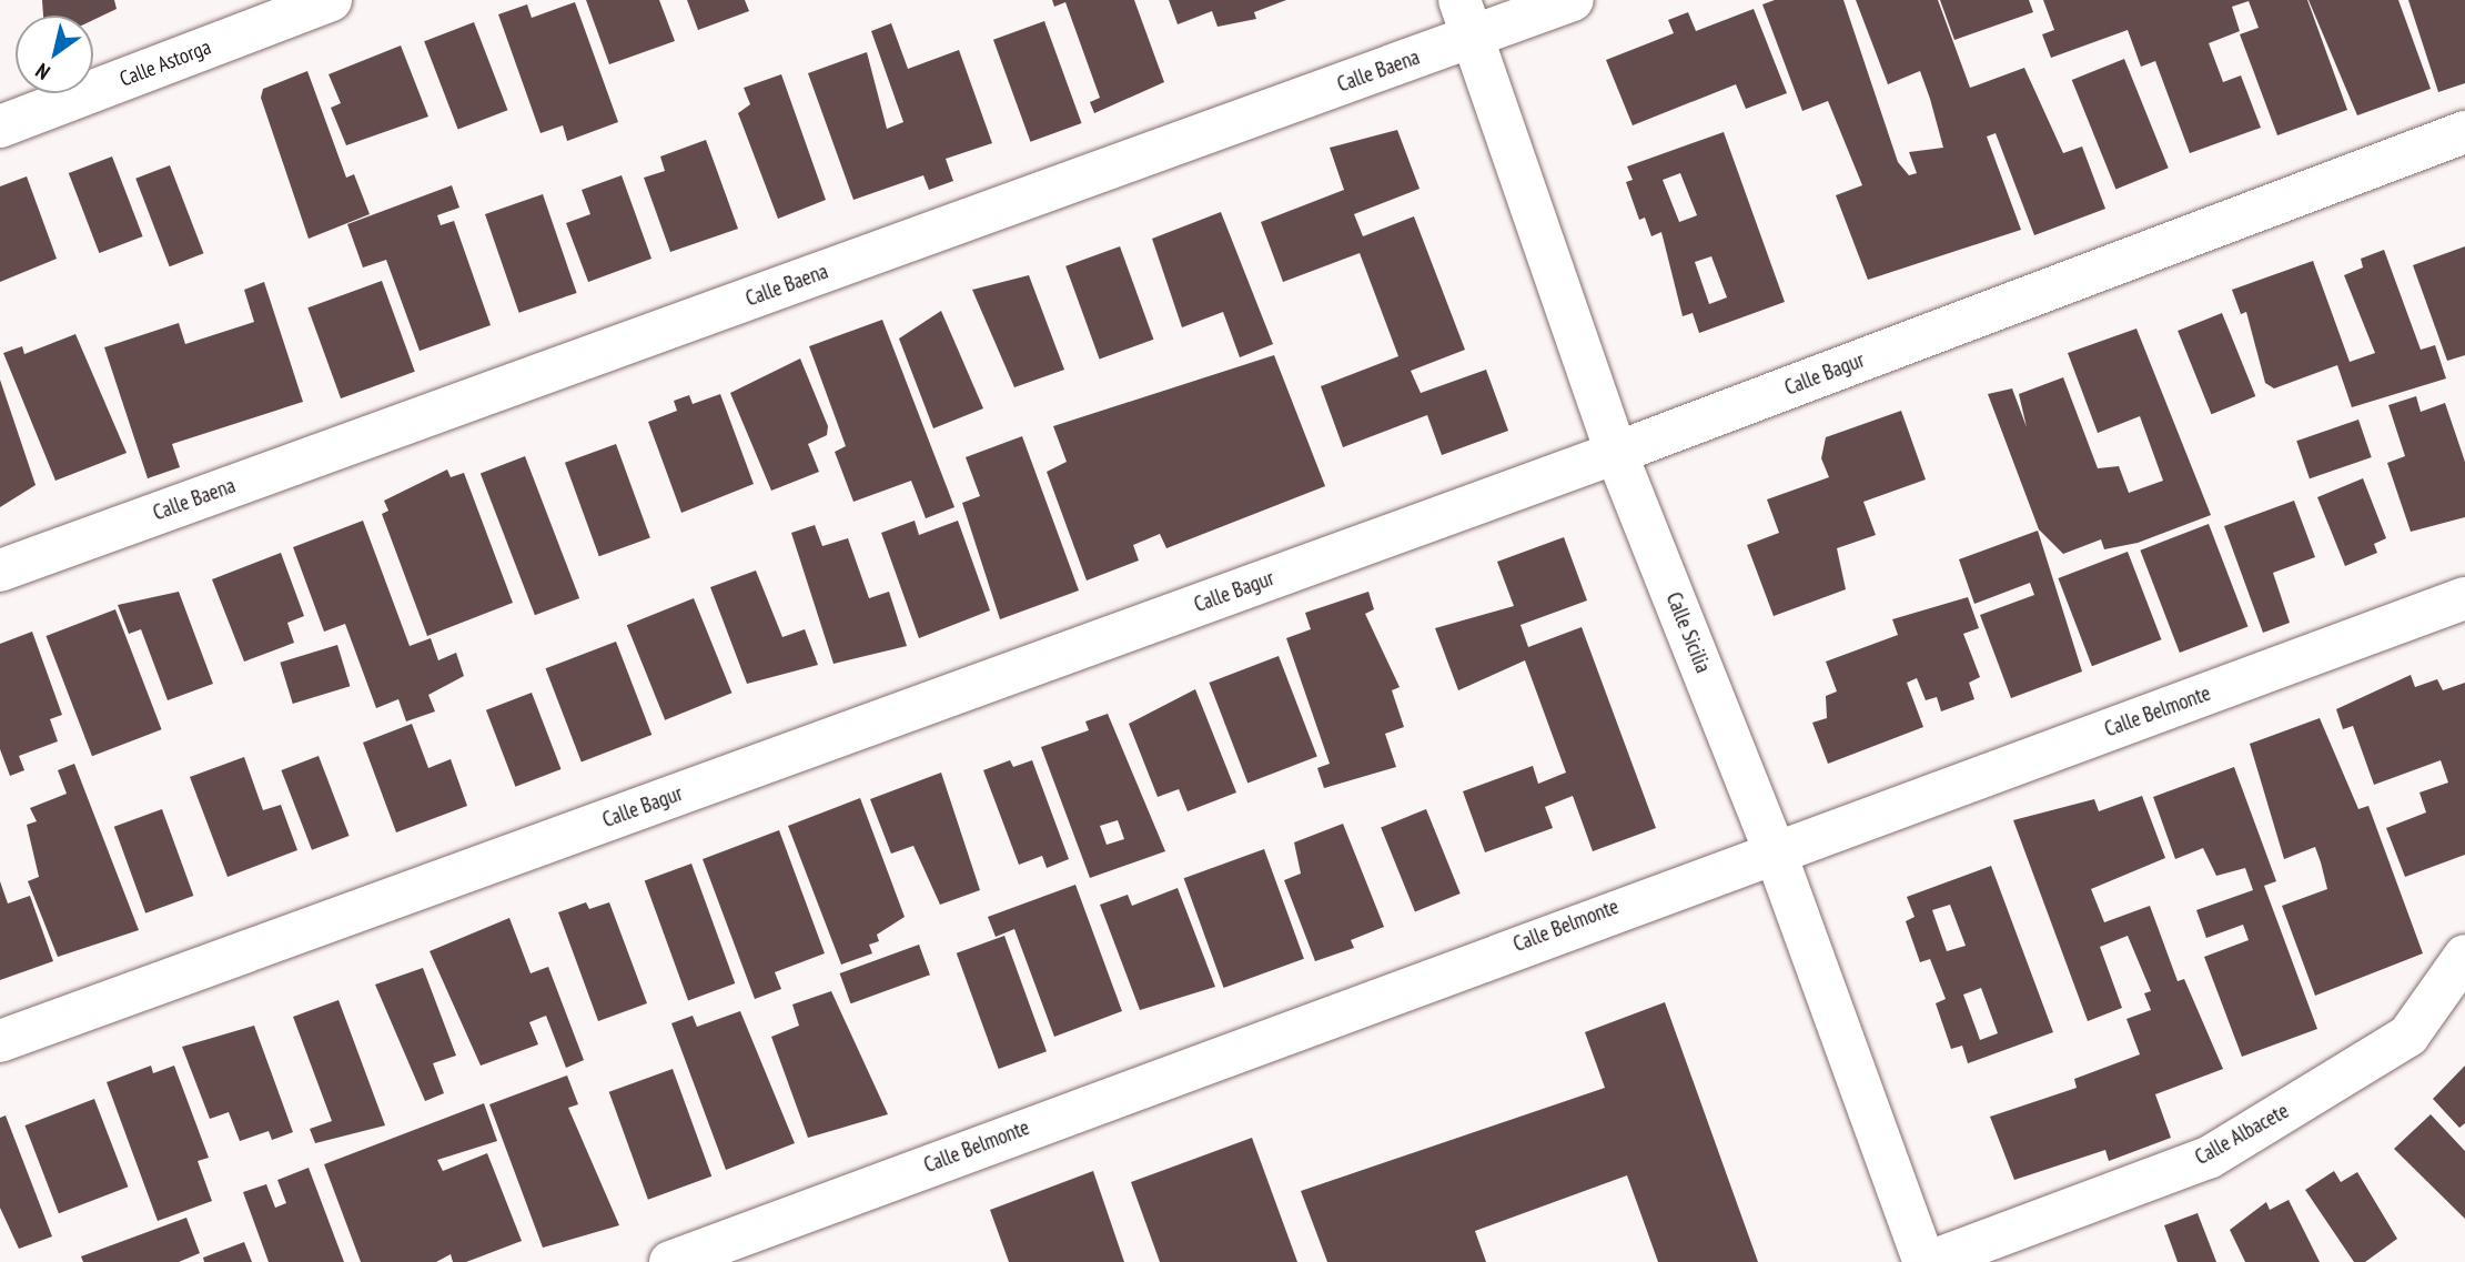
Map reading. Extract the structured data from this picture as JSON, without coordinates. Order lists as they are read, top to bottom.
{
  "streets": {
    "street": [
      "Calle Astorga",
      "Calle Baena",
      "Calle Bagur",
      "Calle Sicilia",
      "Calle Belmonte",
      "Calle Albacete"
    ]
  },
  "crossings": [
    ["Calle Baena", "Calle Sicilia"],
    ["Calle Bagur", "Calle Sicilia"],
    ["Calle Sicilia", "Calle Belmonte"],
    ["Calle Sicilia", "Calle Albacete"]
  ],
  "north": "bottom left"
}
